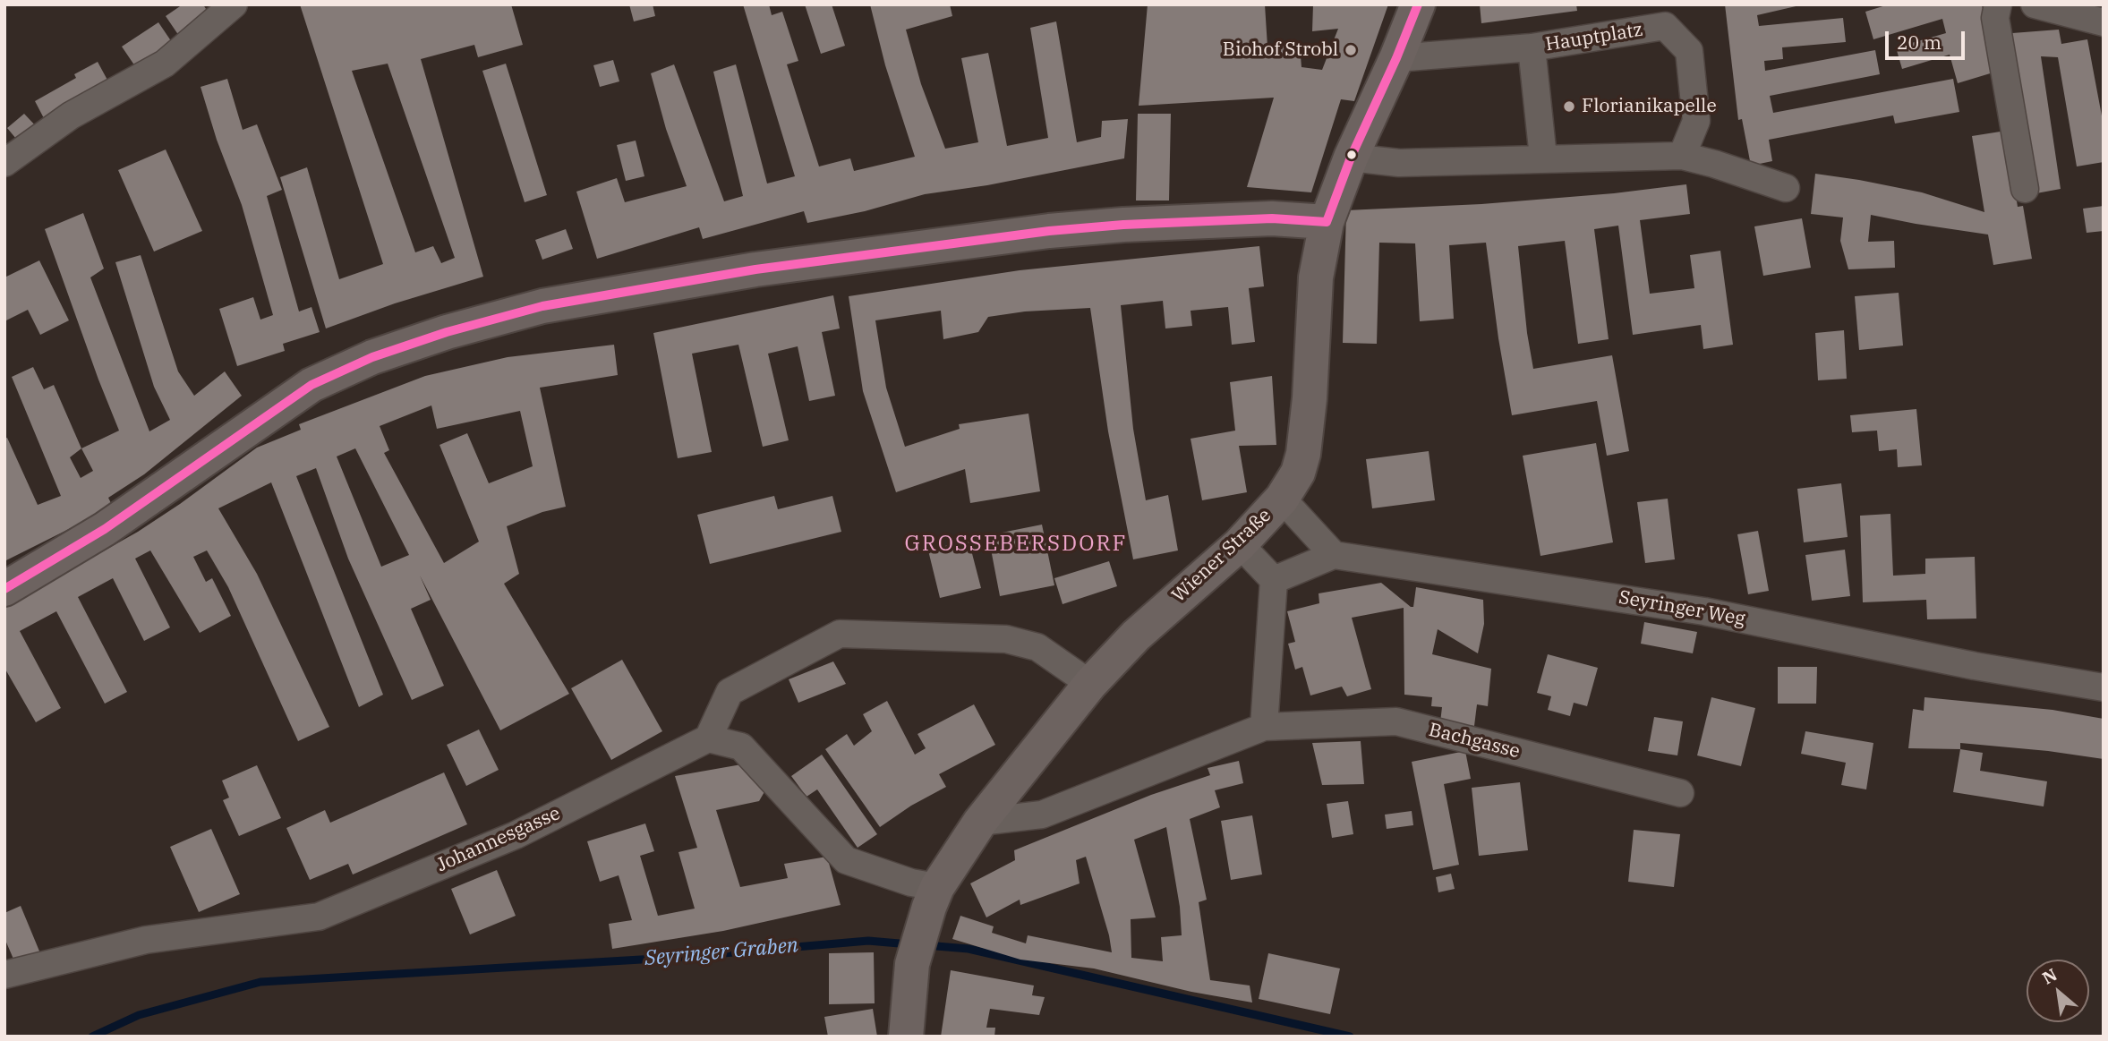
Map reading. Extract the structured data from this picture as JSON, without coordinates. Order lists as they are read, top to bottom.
{
  "streets": {
    "street": [
      "Hauptplatz",
      "Wiener Straße",
      "Seyringer Weg",
      "Bachgasse",
      "Johannesgasse"
    ]
  },
  "crossings": [
    ["Hauptplatz", "Wiener Straße"]
  ],
  "districts": ["GROSSEBERSDORF"],
  "water": ["Seyringer Graben"],
  "places": ["Biohof Strobl", "Florianikapelle"],
  "scale_bar": "20 m",
  "north": "top left"
}
